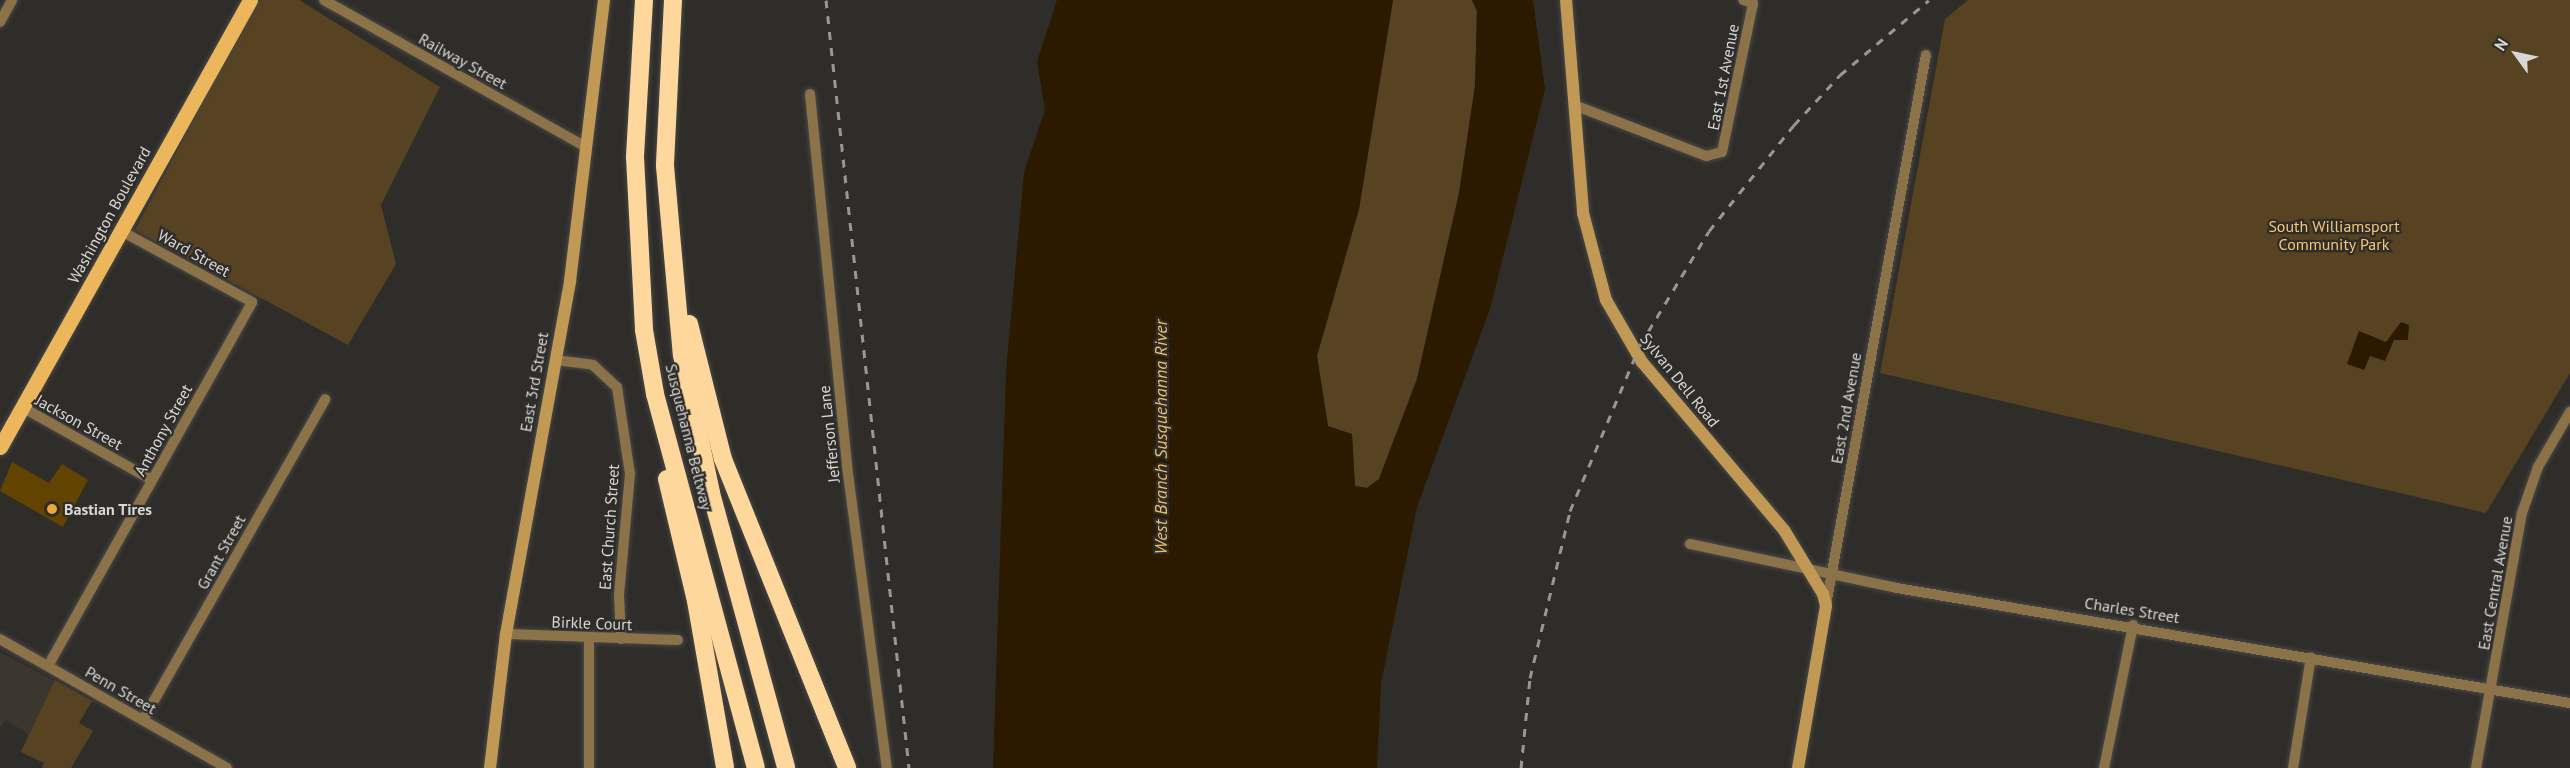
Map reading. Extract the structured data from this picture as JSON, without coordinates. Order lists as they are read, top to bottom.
{
  "streets": {
    "highway": ["Susquehanna Beltway"],
    "main road": ["Washington Boulevard"],
    "street": [
      "Railway Street",
      "East 1st Avenue",
      "Ward Street",
      "Sylvan Dell Road",
      "East 3rd Street",
      "East 2nd Avenue",
      "Jackson Street",
      "Anthony Street",
      "Jefferson Lane",
      "East Church Street",
      "Grant Street",
      "East Central Avenue",
      "Charles Street",
      "Birkle Court",
      "Penn Street"
    ]
  },
  "crossings": [
    ["Railway Street", "East 3rd Street"],
    ["East 1st Avenue", "Sylvan Dell Road"],
    ["Washington Boulevard", "Ward Street"],
    ["Washington Boulevard", "Jackson Street"],
    ["Ward Street", "Anthony Street"],
    ["Sylvan Dell Road", "East 2nd Avenue"],
    ["Sylvan Dell Road", "Charles Street"],
    ["East 3rd Street", "East Church Street"],
    ["East 3rd Street", "Birkle Court"],
    ["East 2nd Avenue", "Charles Street"],
    ["Jackson Street", "Anthony Street"],
    ["Anthony Street", "Penn Street"],
    ["East Church Street", "Birkle Court"],
    ["Grant Street", "Penn Street"],
    ["East Central Avenue", "Charles Street"]
  ],
  "water": ["West Branch Susquehanna River"],
  "parks": ["South Williamsport Community Park"],
  "places": ["Bastian Tires"],
  "north": "top left"
}
